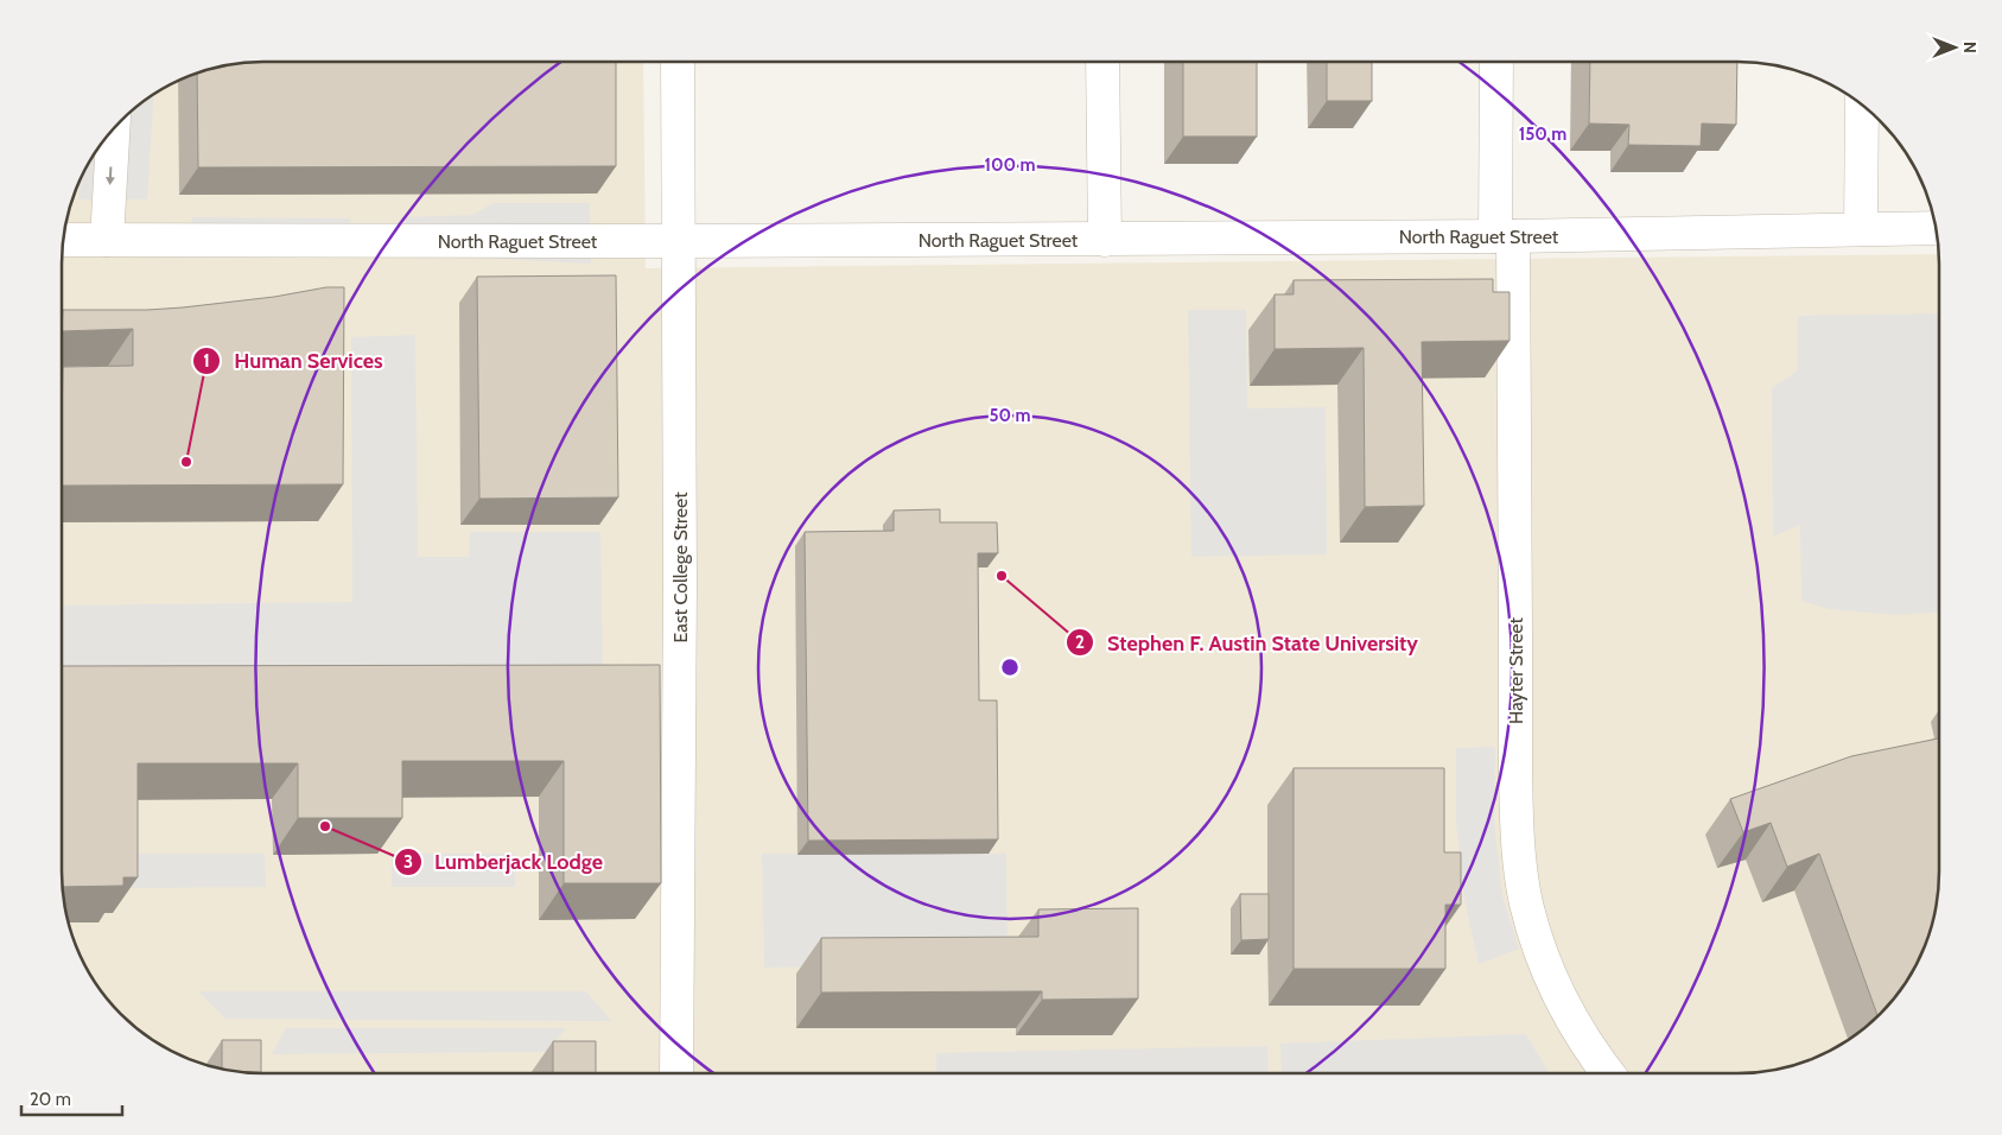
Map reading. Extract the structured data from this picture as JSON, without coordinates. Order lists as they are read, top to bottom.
{
  "streets": {
    "street": ["North Raguet Street", "East College Street", "Hayter Street"]
  },
  "crossings": [
    ["North Raguet Street", "East College Street"],
    ["North Raguet Street", "Hayter Street"]
  ],
  "places": ["Human Services", "Stephen F. Austin State University", "Lumberjack Lodge"],
  "scale_bar": "20 m",
  "north": "right",
  "rings": ["150 m", "100 m", "50 m"]
}
